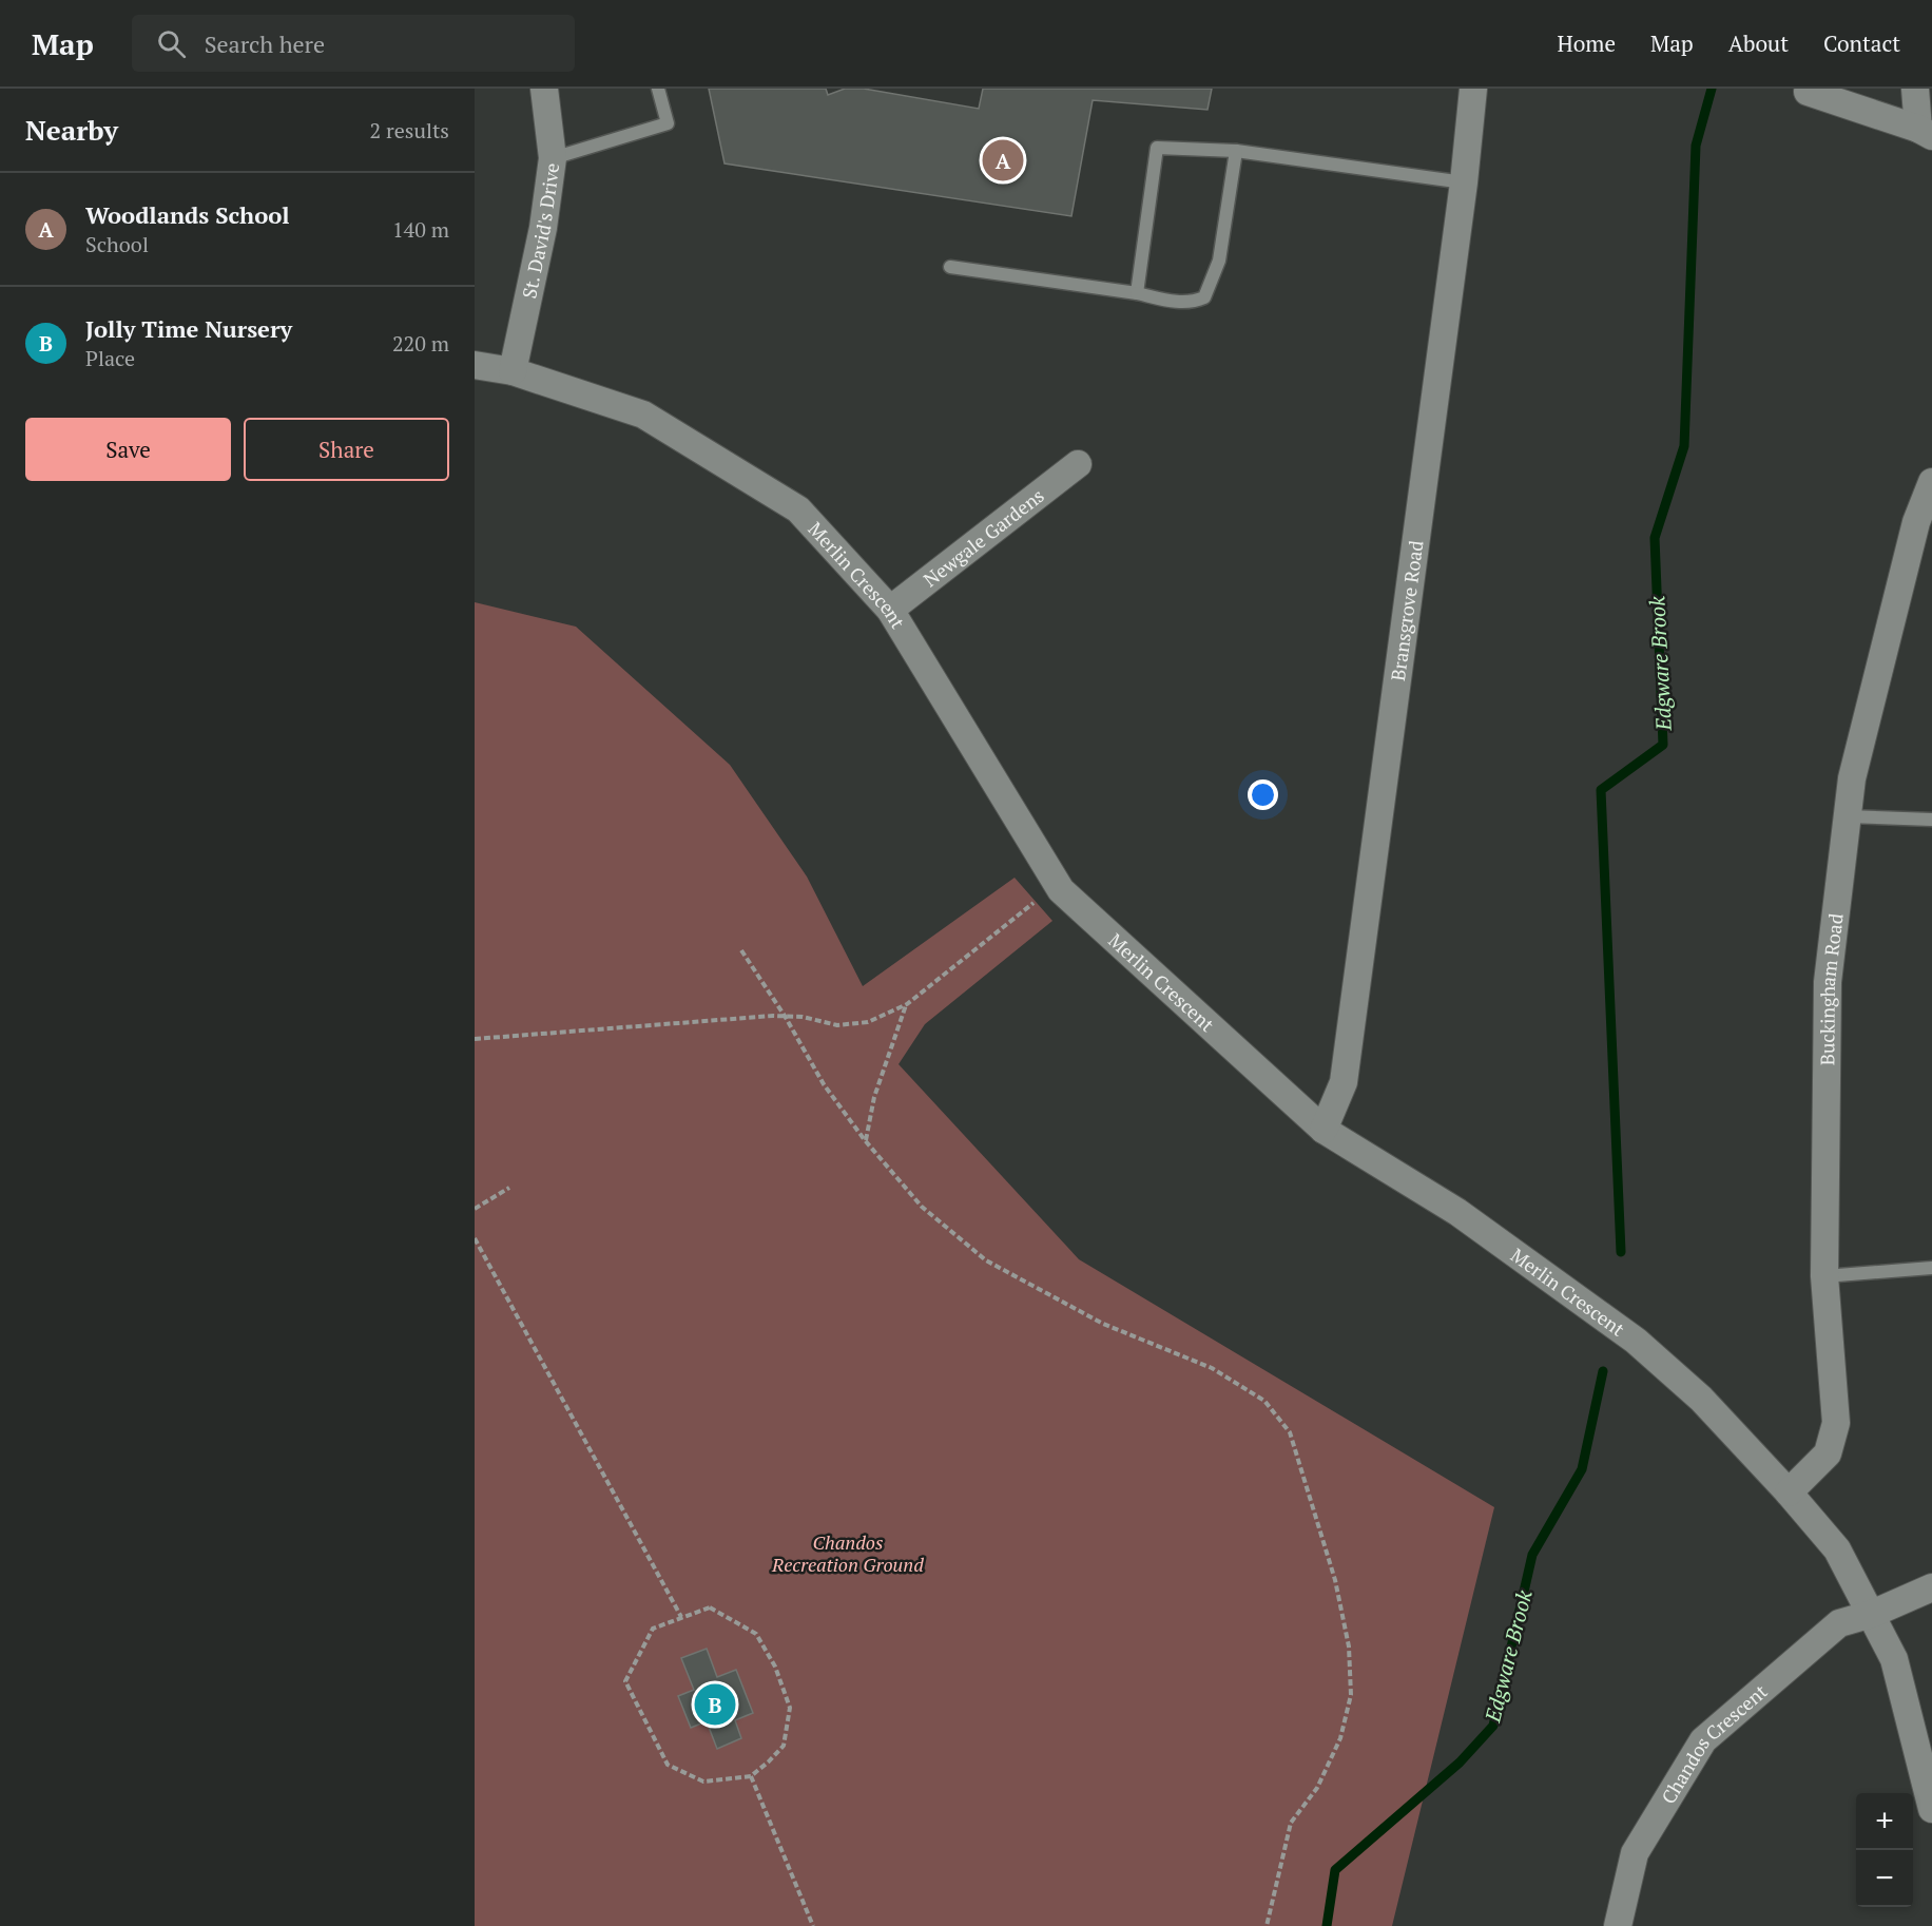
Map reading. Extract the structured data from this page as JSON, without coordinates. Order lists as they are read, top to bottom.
{
  "streets": {
    "street": [
      "St. David's Drive",
      "Newgale Gardens",
      "Merlin Crescent",
      "Bransgrove Road",
      "Buckingham Road",
      "Chandos Crescent"
    ]
  },
  "crossings": [
    ["St. David's Drive", "Merlin Crescent"],
    ["Newgale Gardens", "Merlin Crescent"],
    ["Merlin Crescent", "Bransgrove Road"],
    ["Merlin Crescent", "Buckingham Road"],
    ["Merlin Crescent", "Chandos Crescent"]
  ],
  "water": ["Edgware Brook"],
  "parks": ["Chandos Recreation Ground"],
  "page": {
    "header": "Map",
    "search": "Search here",
    "nav": [
      "Home",
      "Map",
      "About",
      "Contact"
    ],
    "heading": ["Nearby", "2 results"],
    "pins": ["A", "B"],
    "list": [
      {
        "mark": "A",
        "name": "Woodlands School",
        "note": "School",
        "value": "140 m"
      },
      {
        "mark": "B",
        "name": "Jolly Time Nursery",
        "note": "Place",
        "value": "220 m"
      }
    ],
    "buttons": ["Save", "Share"],
    "map_buttons": ["+", "−"]
  }
}
